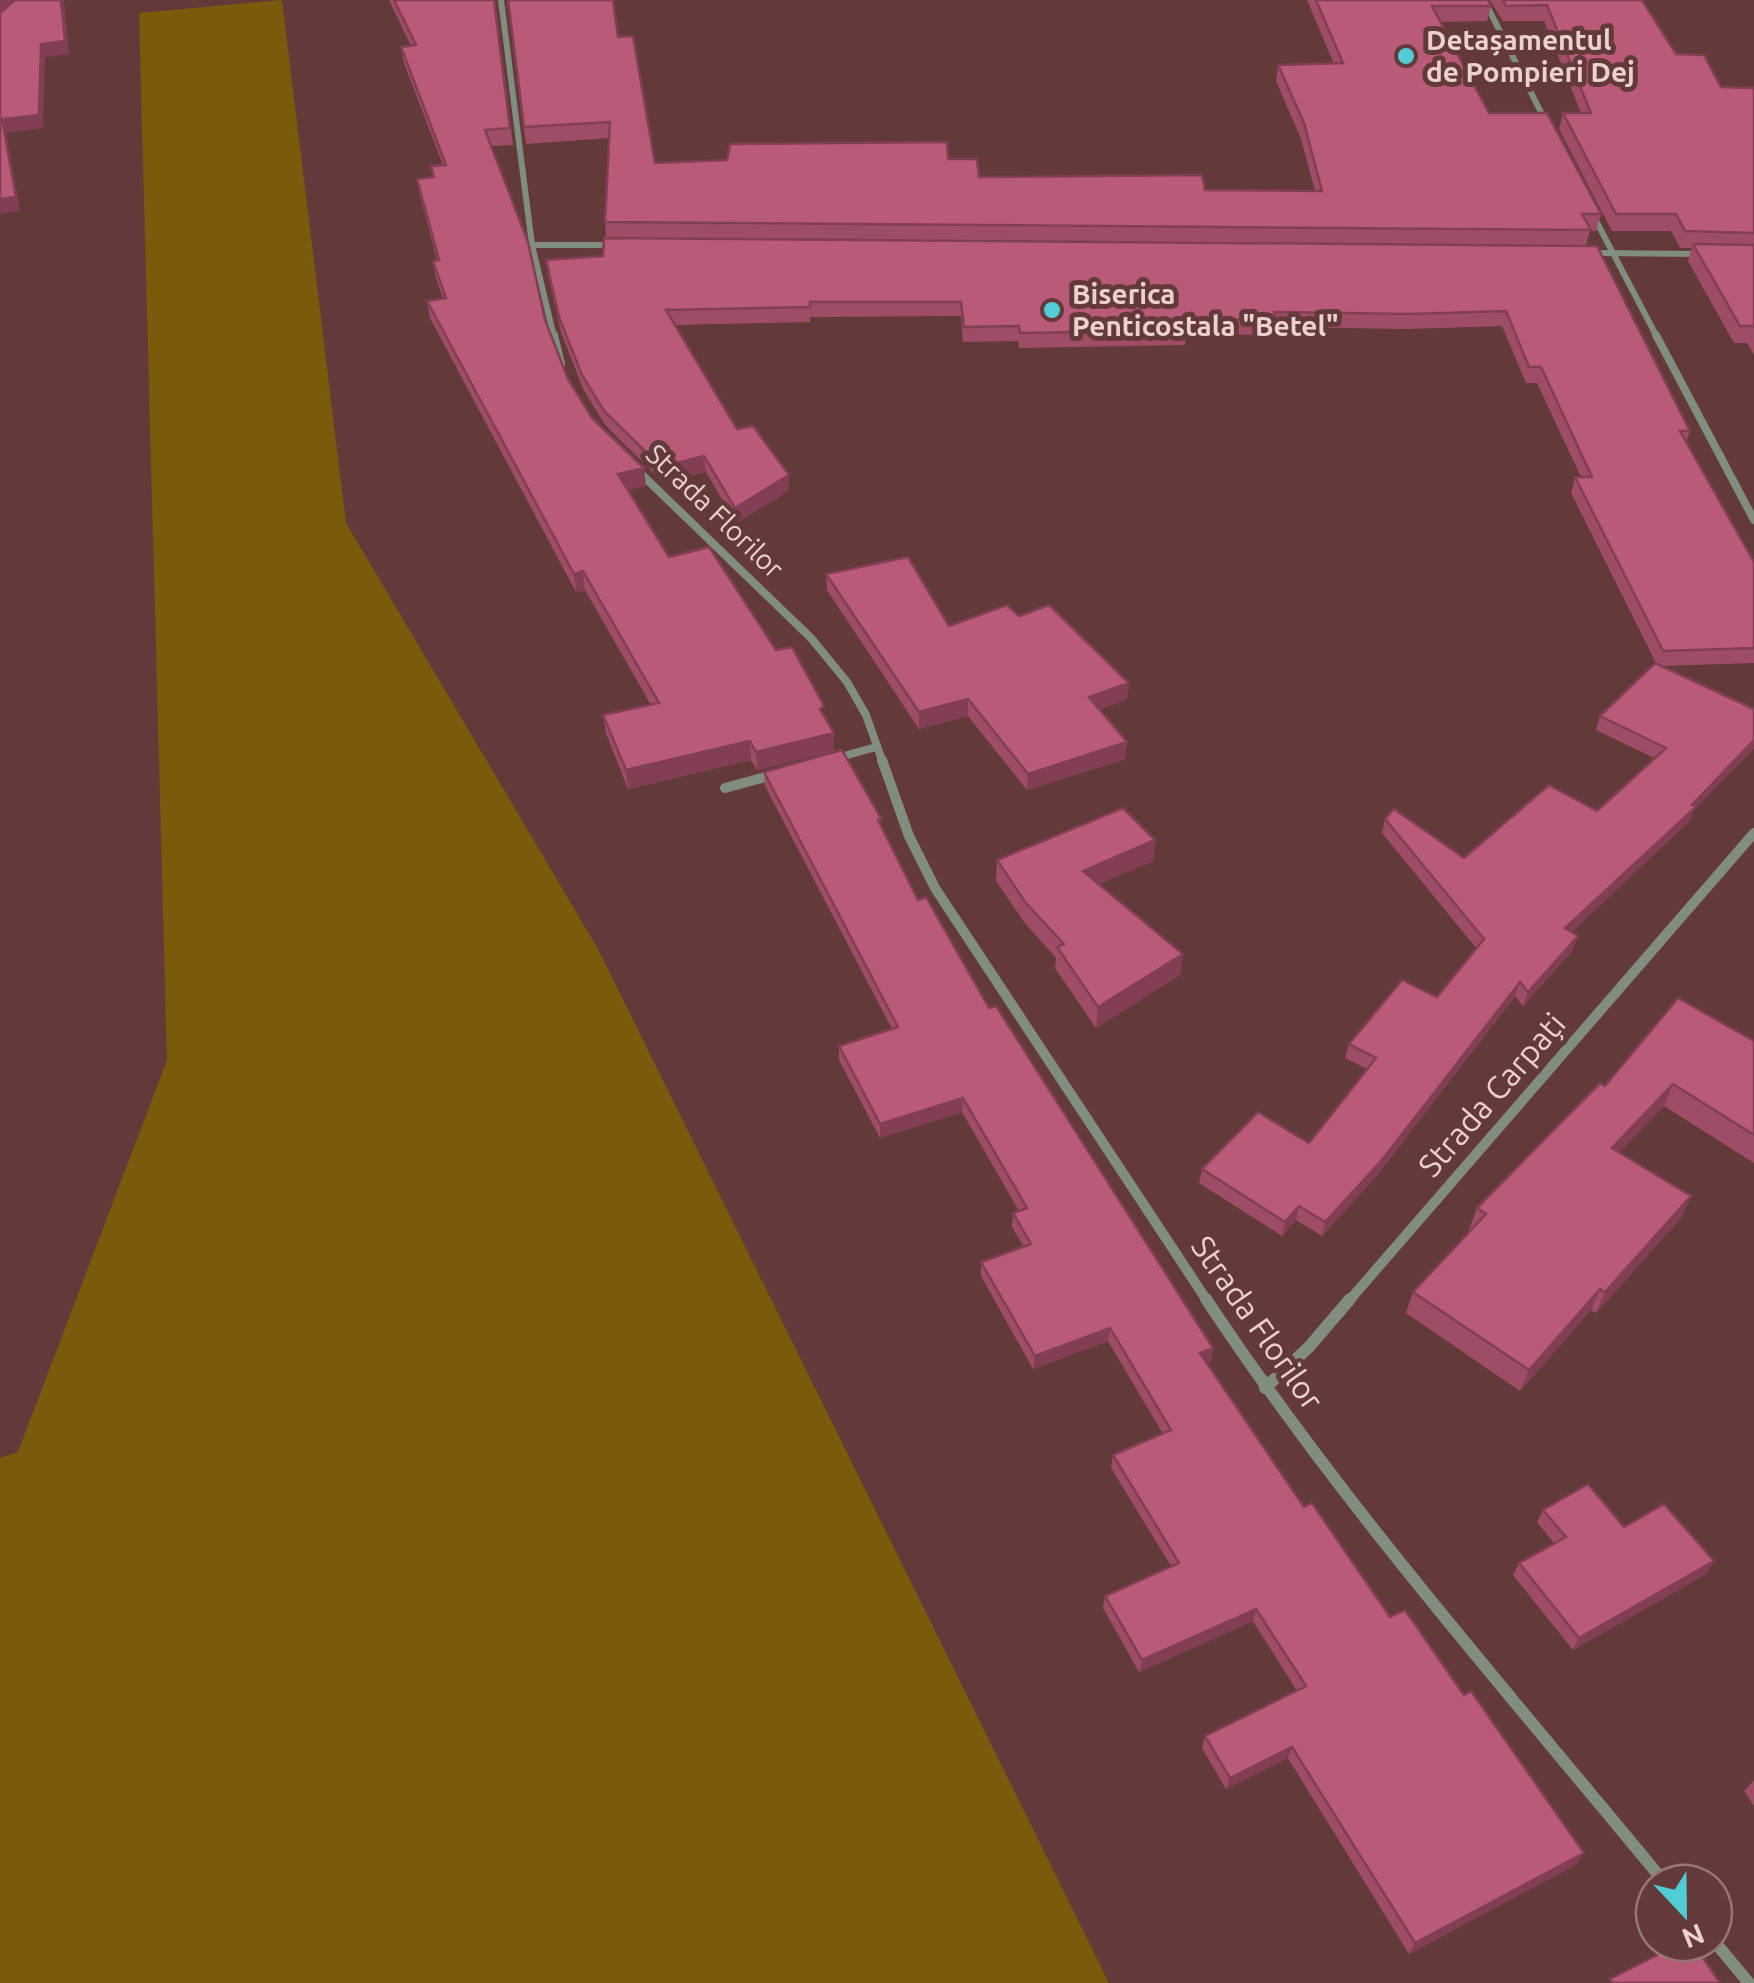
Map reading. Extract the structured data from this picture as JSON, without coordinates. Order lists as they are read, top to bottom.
{
  "streets": {
    "street": ["Strada Florilor", "Strada Carpați"]
  },
  "crossings": [
    ["Strada Florilor", "Strada Carpați"]
  ],
  "places": ["Detașamentul de Pompieri Dej", "Biserica Penticostala \"Betel\""],
  "north": "bottom"
}
